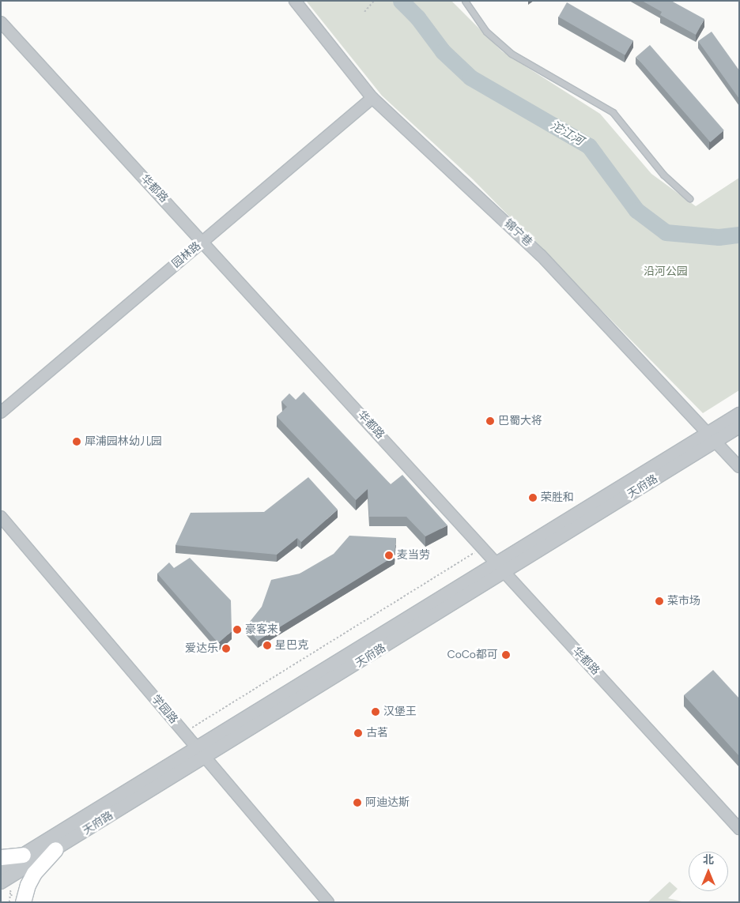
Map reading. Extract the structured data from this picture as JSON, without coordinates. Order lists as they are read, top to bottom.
{
  "streets": {
    "street": [
      "华都路",
      "锦宁巷",
      "园林路",
      "天府路",
      "学园路"
    ]
  },
  "crossings": [
    ["华都路", "园林路"],
    ["华都路", "天府路"],
    ["锦宁巷", "园林路"],
    ["锦宁巷", "天府路"],
    ["天府路", "学园路"]
  ],
  "water": ["沱江河"],
  "parks": ["沿河公园"],
  "places": [
    "巴蜀大将",
    "犀浦园林幼儿园",
    "荣胜和",
    "麦当劳",
    "菜市场",
    "豪客来",
    "星巴克",
    "爱达乐",
    "CoCo都可",
    "汉堡王",
    "古茗",
    "阿迪达斯"
  ],
  "north": "top"
}
